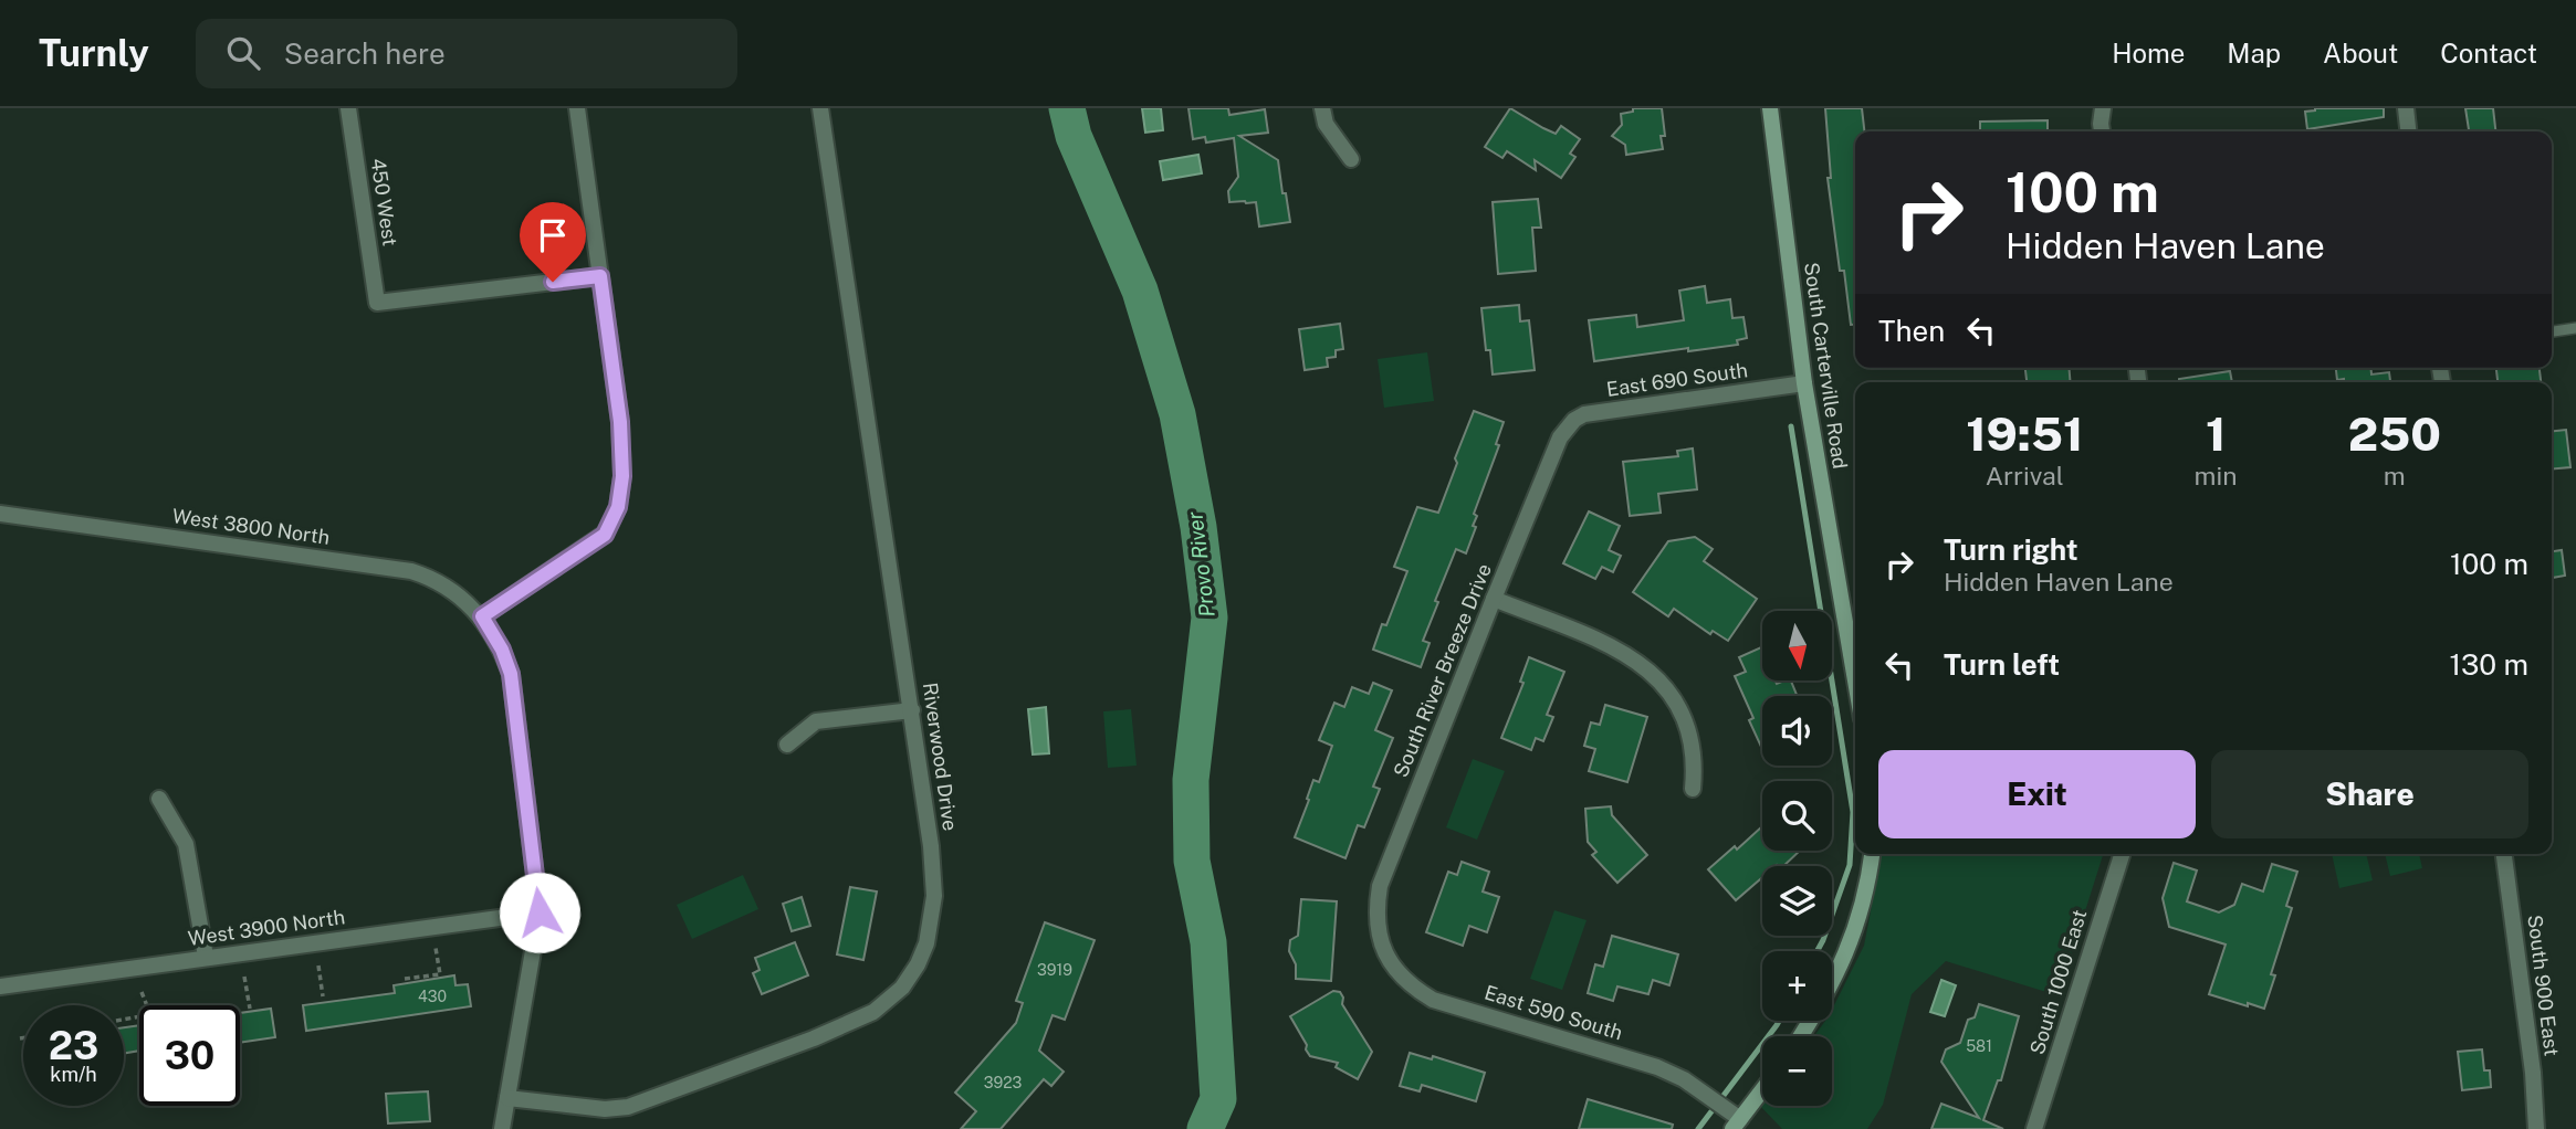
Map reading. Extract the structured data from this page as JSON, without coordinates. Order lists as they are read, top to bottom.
{
  "streets": {
    "street": [
      "450 West",
      "South Carterville Road",
      "East 690 South",
      "West 3800 North",
      "South River Breeze Drive",
      "Riverwood Drive",
      "West 3900 North",
      "South 1000 East",
      "South 900 East",
      "East 590 South"
    ]
  },
  "crossings": [
    ["South Carterville Road", "East 690 South"],
    ["East 690 South", "South River Breeze Drive"],
    ["West 3800 North", "Riverwood Drive"],
    ["West 3800 North", "West 3900 North"],
    ["South River Breeze Drive", "East 590 South"]
  ],
  "water": ["Provo River"],
  "house_numbers": [
    "3919",
    "430",
    "581",
    "3923"
  ],
  "north": "bottom",
  "page": {
    "header": "Turnly",
    "search": "Search here",
    "nav": [
      "Home",
      "Map",
      "About",
      "Contact"
    ],
    "turn": ["100 m", "Hidden Haven Lane"],
    "then": "Then",
    "eta": [
      "19:51",
      "Arrival",
      "1",
      "min",
      "250",
      "m"
    ],
    "list": [
      {
        "name": "Turn right",
        "note": "Hidden Haven Lane",
        "value": "100 m"
      },
      {
        "name": "Turn left",
        "value": "130 m"
      }
    ],
    "map_buttons": ["+", "−"],
    "buttons": ["Exit", "Share"],
    "speed": "23 km/h",
    "limit": "30"
  }
}
